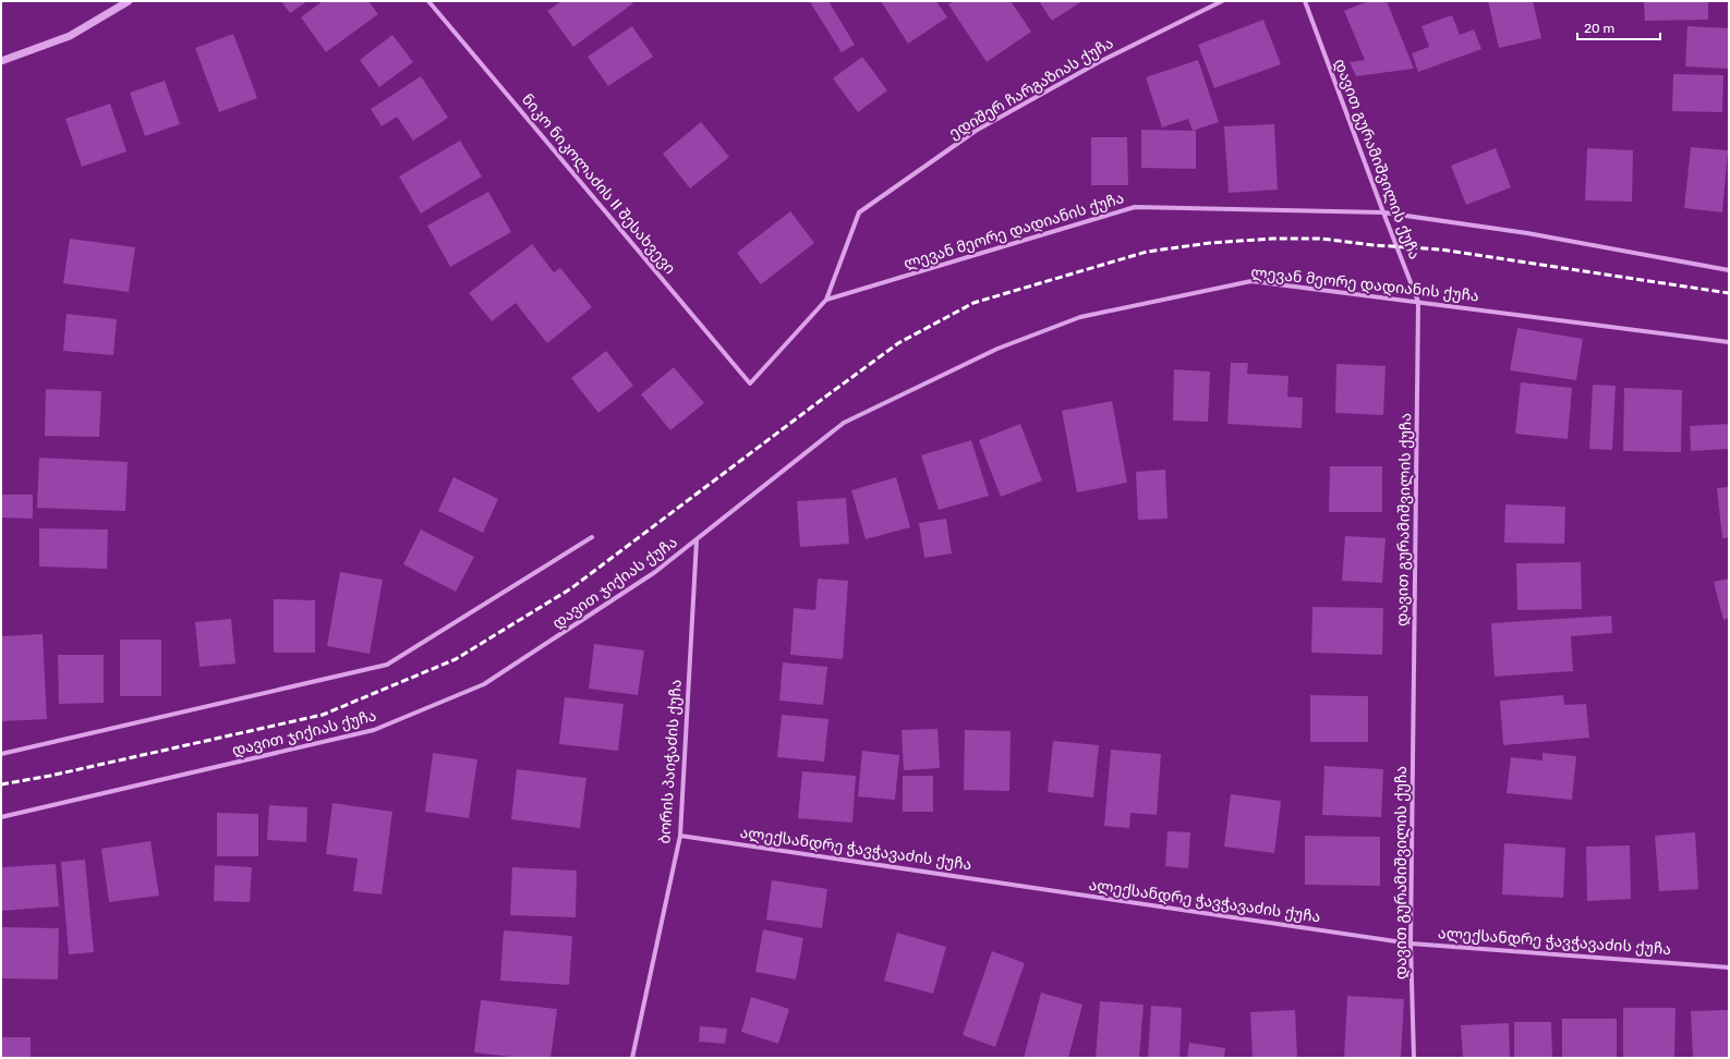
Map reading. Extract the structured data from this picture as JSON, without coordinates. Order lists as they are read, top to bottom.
{
  "streets": {
    "street": [
      "ედიშერ ჩარგაზიას ქუჩა",
      "დავით გურამიშვილის ქუჩა",
      "ნიკო ნიკოლაძის II შესახვევი",
      "ლევან მეორე დადიანის ქუჩა",
      "დავით ჯიქიას ქუჩა",
      "ბორის პაიჭაძის ქუჩა",
      "ალექსანდრე ჭავჭავაძის ქუჩა"
    ]
  },
  "crossings": [
    ["ედიშერ ჩარგაზიას ქუჩა", "ნიკო ნიკოლაძის II შესახვევი"],
    ["ედიშერ ჩარგაზიას ქუჩა", "ლევან მეორე დადიანის ქუჩა"],
    ["დავით გურამიშვილის ქუჩა", "ლევან მეორე დადიანის ქუჩა"],
    ["დავით გურამიშვილის ქუჩა", "ალექსანდრე ჭავჭავაძის ქუჩა"],
    ["ლევან მეორე დადიანის ქუჩა", "დავით ჯიქიას ქუჩა"],
    ["ლევან მეორე დადიანის ქუჩა", "ბორის პაიჭაძის ქუჩა"],
    ["დავით ჯიქიას ქუჩა", "ბორის პაიჭაძის ქუჩა"],
    ["ბორის პაიჭაძის ქუჩა", "ალექსანდრე ჭავჭავაძის ქუჩა"]
  ],
  "scale_bar": "20 m"
}
